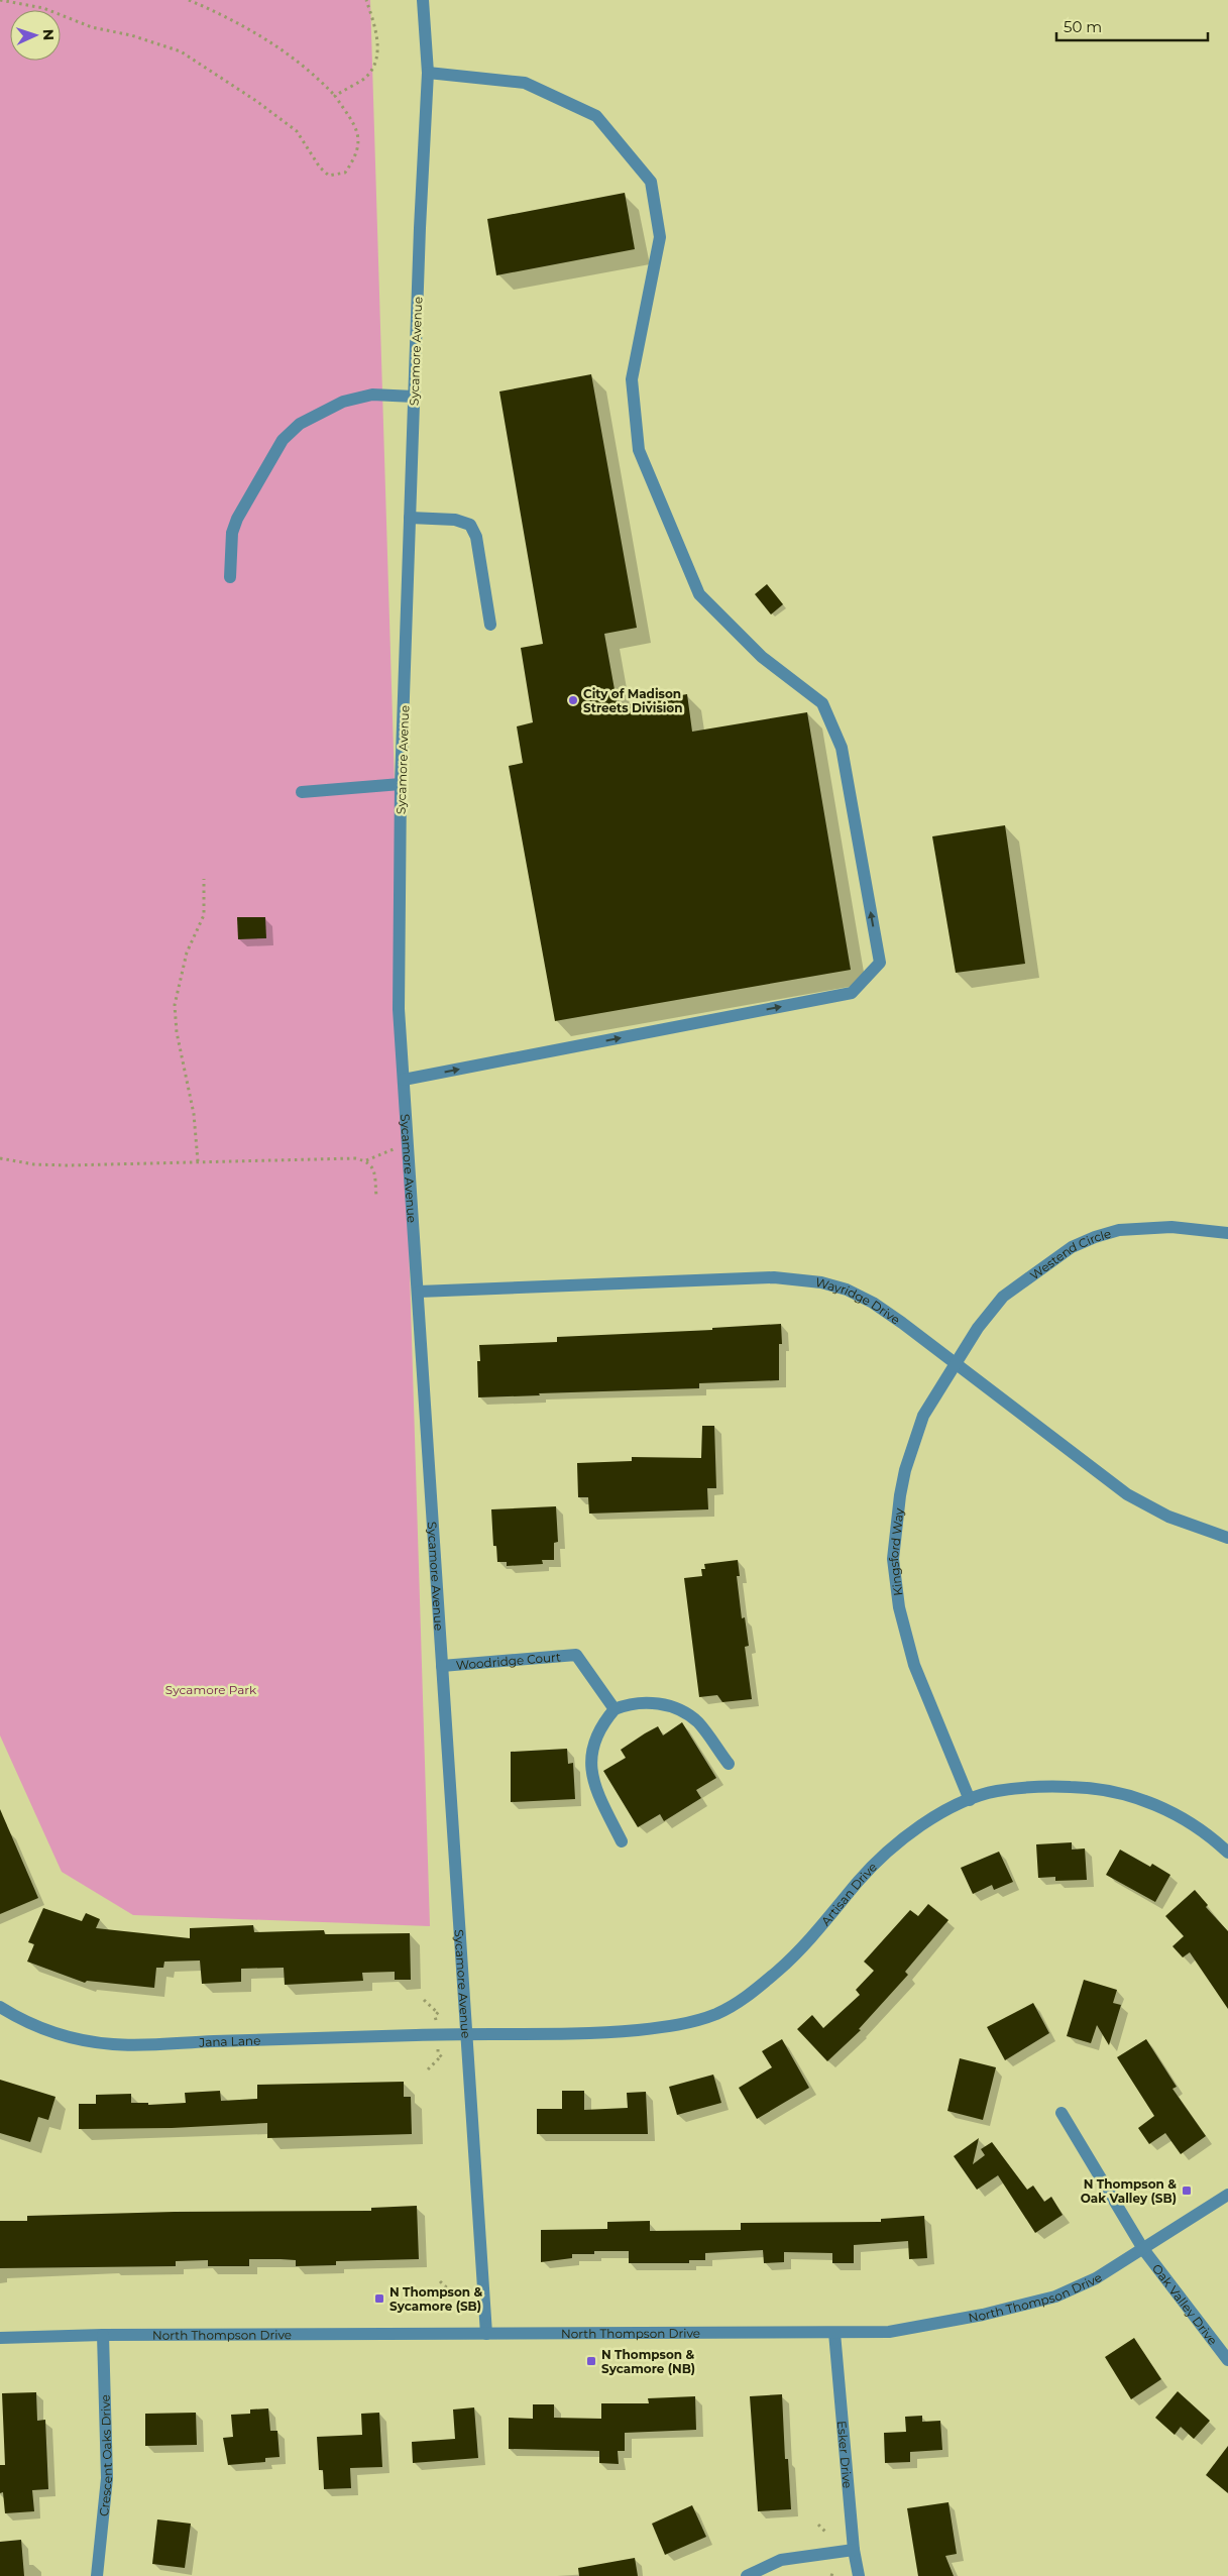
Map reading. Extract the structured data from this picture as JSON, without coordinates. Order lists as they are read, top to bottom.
{
  "streets": {
    "street": [
      "Sycamore Avenue",
      "Westend Circle",
      "Wayridge Drive",
      "Kingsford Way",
      "Woodridge Court",
      "Artisan Drive",
      "Jana Lane",
      "North Thompson Drive",
      "Oak Valley Drive",
      "Esker Drive",
      "Crescent Oaks Drive"
    ]
  },
  "crossings": [
    ["Sycamore Avenue", "Wayridge Drive"],
    ["Sycamore Avenue", "Woodridge Court"],
    ["Sycamore Avenue", "Artisan Drive"],
    ["Sycamore Avenue", "Jana Lane"],
    ["Sycamore Avenue", "North Thompson Drive"],
    ["Westend Circle", "Wayridge Drive"],
    ["Westend Circle", "Kingsford Way"],
    ["Wayridge Drive", "Kingsford Way"],
    ["Kingsford Way", "Artisan Drive"],
    ["Artisan Drive", "Jana Lane"],
    ["North Thompson Drive", "Oak Valley Drive"],
    ["North Thompson Drive", "Esker Drive"],
    ["North Thompson Drive", "Crescent Oaks Drive"]
  ],
  "parks": ["Sycamore Park"],
  "places": {
    "other": ["City of Madison Streets Division"],
    "transit": ["N Thompson & Oak Valley (SB)", "N Thompson & Sycamore (SB)", "N Thompson & Sycamore (NB)"]
  },
  "scale_bar": "50 m",
  "north": "right"
}
